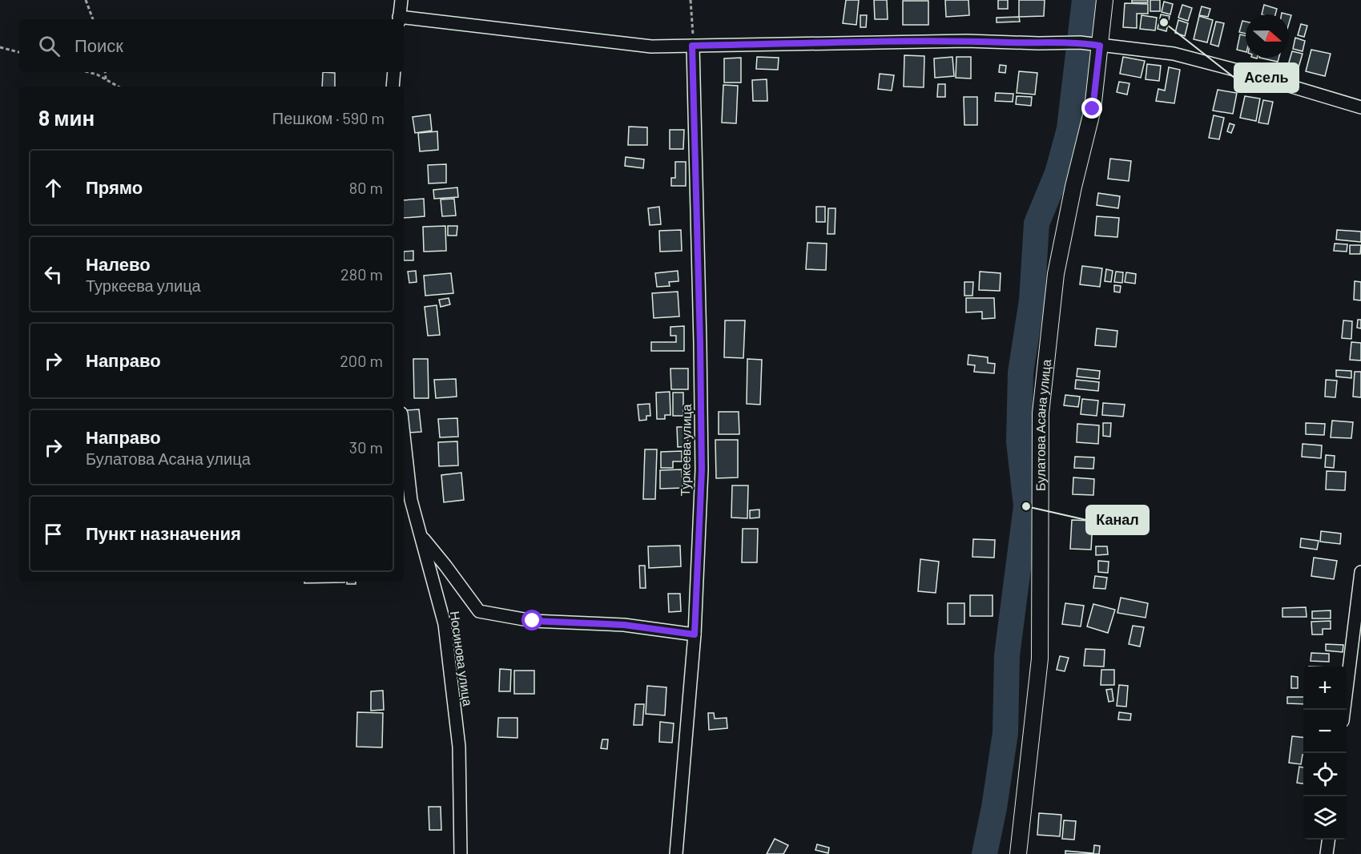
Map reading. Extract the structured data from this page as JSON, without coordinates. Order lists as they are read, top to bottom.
{
  "streets": {
    "street": ["Булатова Асана улица", "Туркеева улица", "Носинова улица"]
  },
  "places": ["Асель", "Канал"],
  "north": "right",
  "page": {
    "search": "Поиск",
    "heading": ["8 мин", "Пешком · 590 m"],
    "list": [
      ["Прямо", "80 m"],
      ["Налево", "Туркеева улица", "280 m"],
      ["Направо", "200 m"],
      ["Направо", "Булатова Асана улица", "30 m"],
      "Пункт назначения"
    ],
    "map_buttons": ["+", "−"]
  }
}
